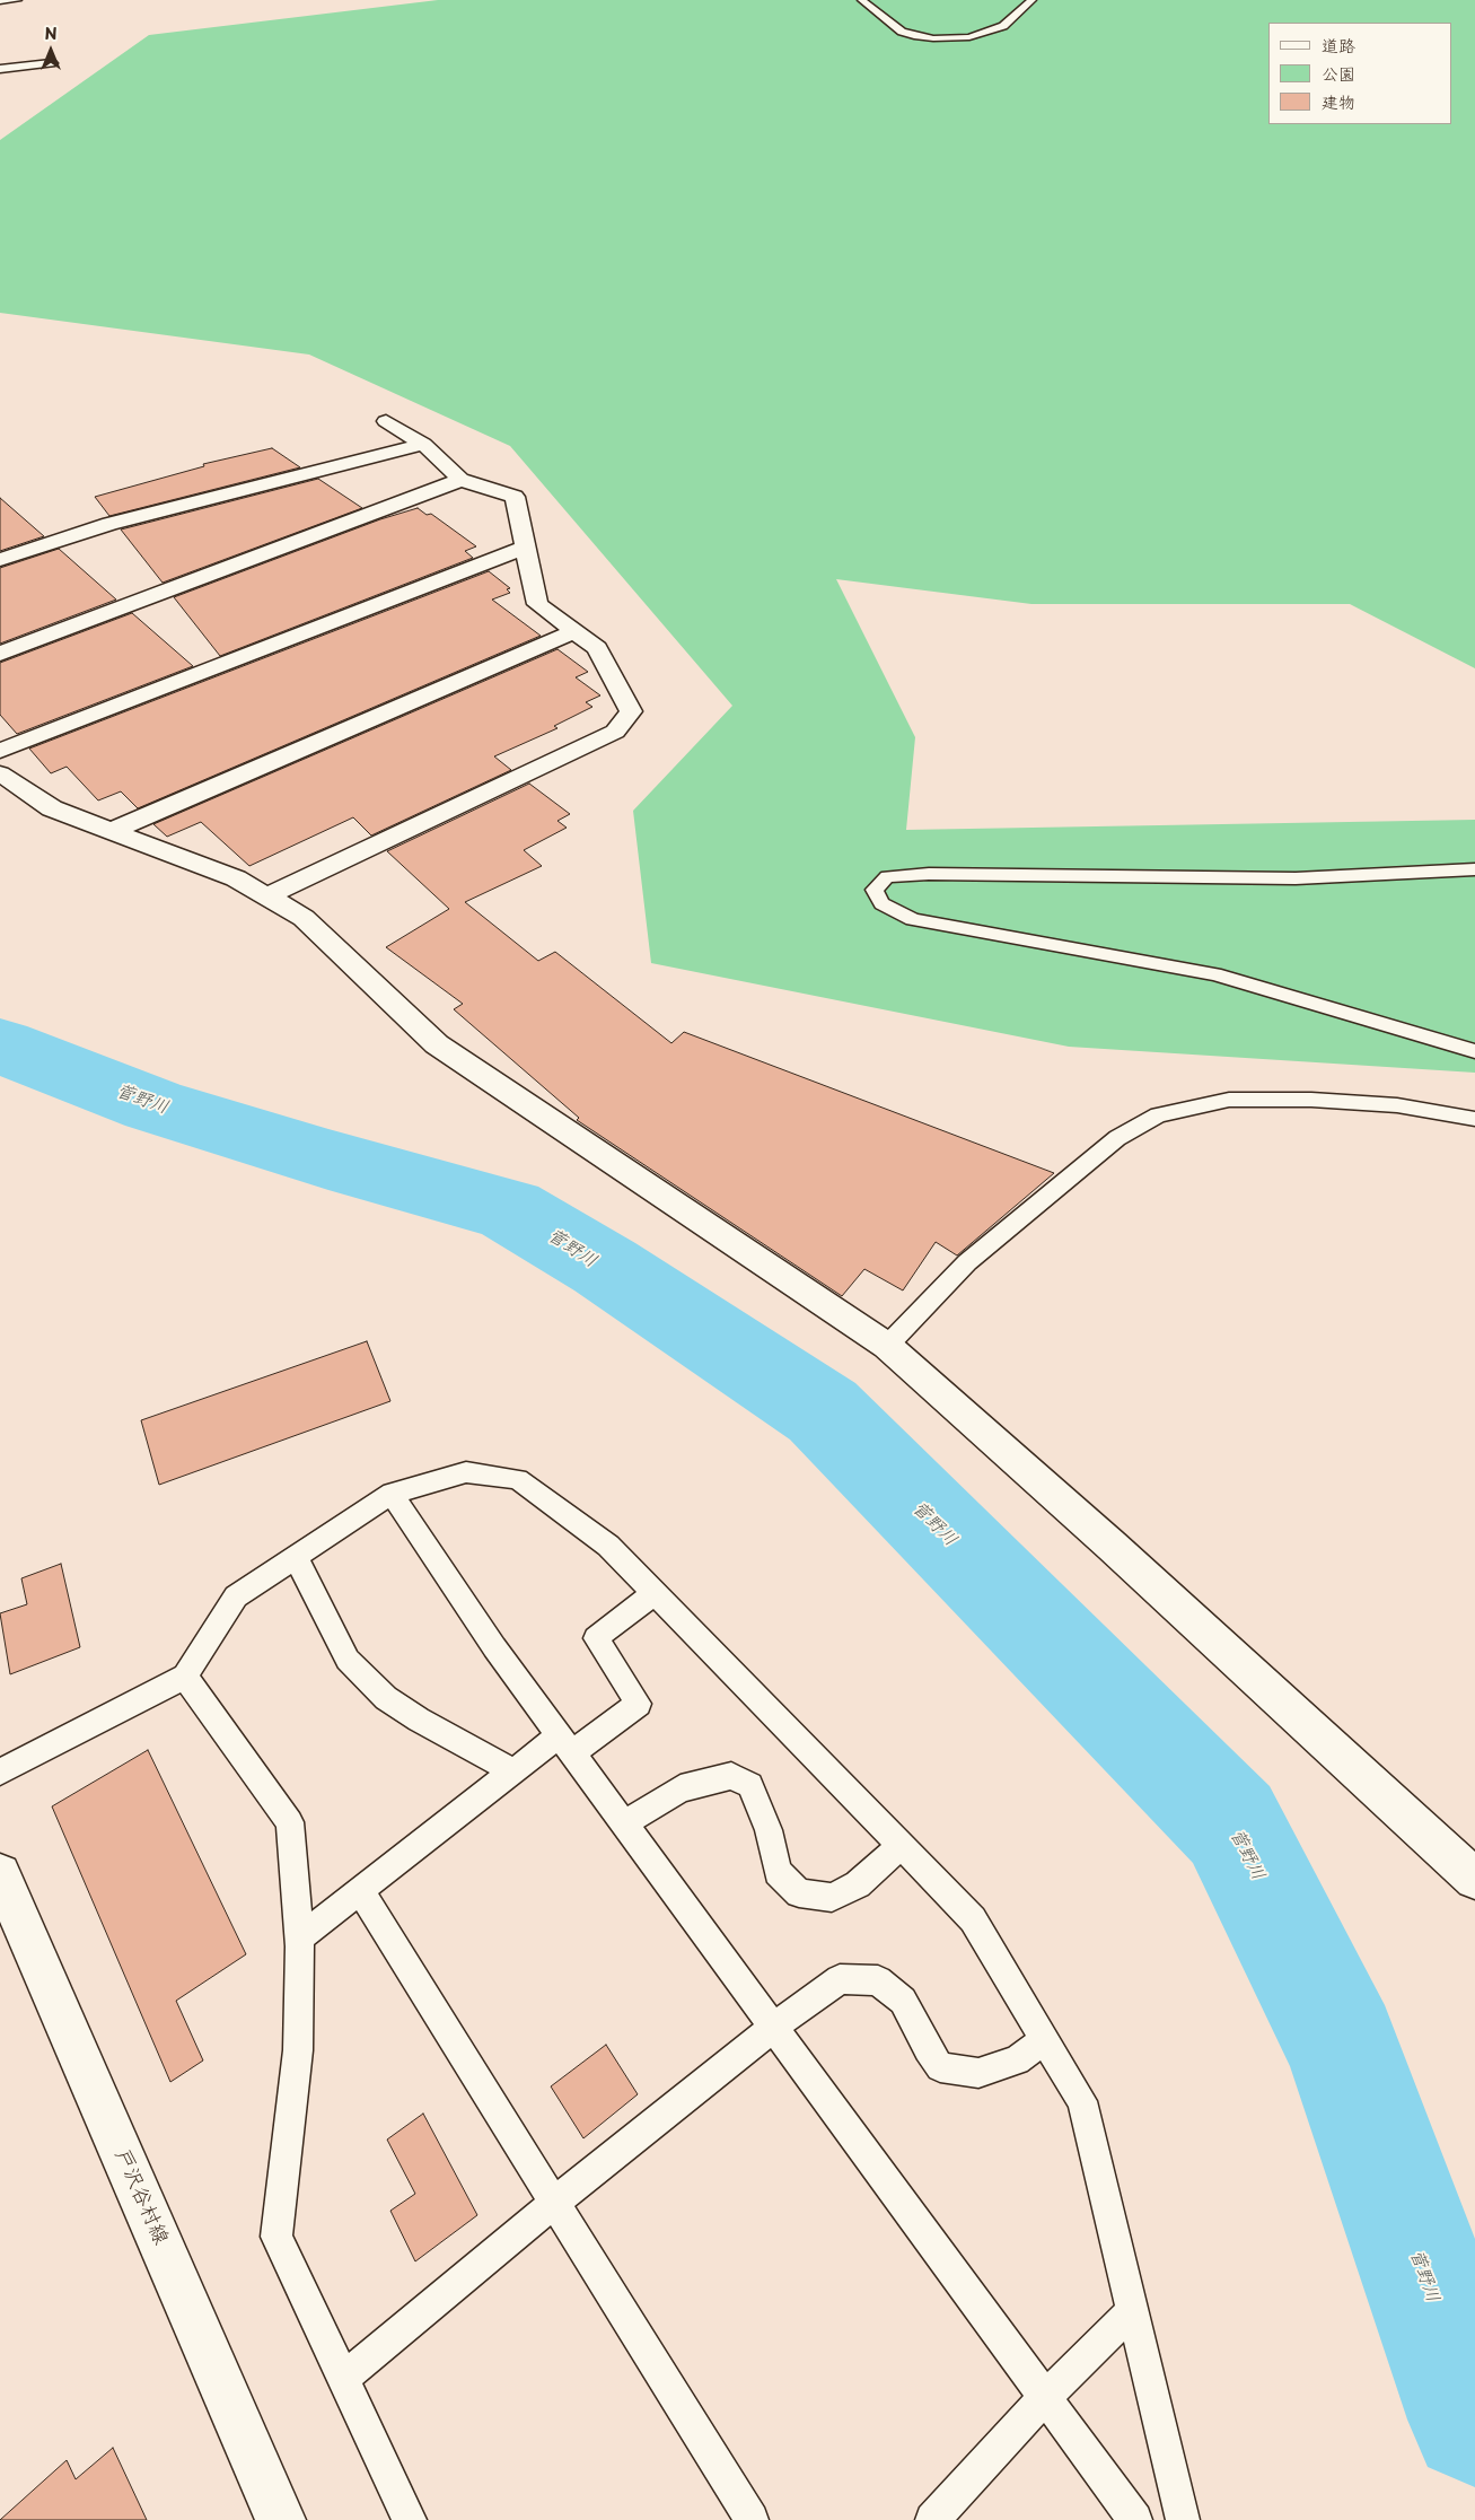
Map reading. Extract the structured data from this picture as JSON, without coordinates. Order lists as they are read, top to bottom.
{
  "streets": {
    "street": ["戸沢谷村線"]
  },
  "water": ["菅野川"],
  "legend": ["道路", "公園", "建物"],
  "north": "top"
}
